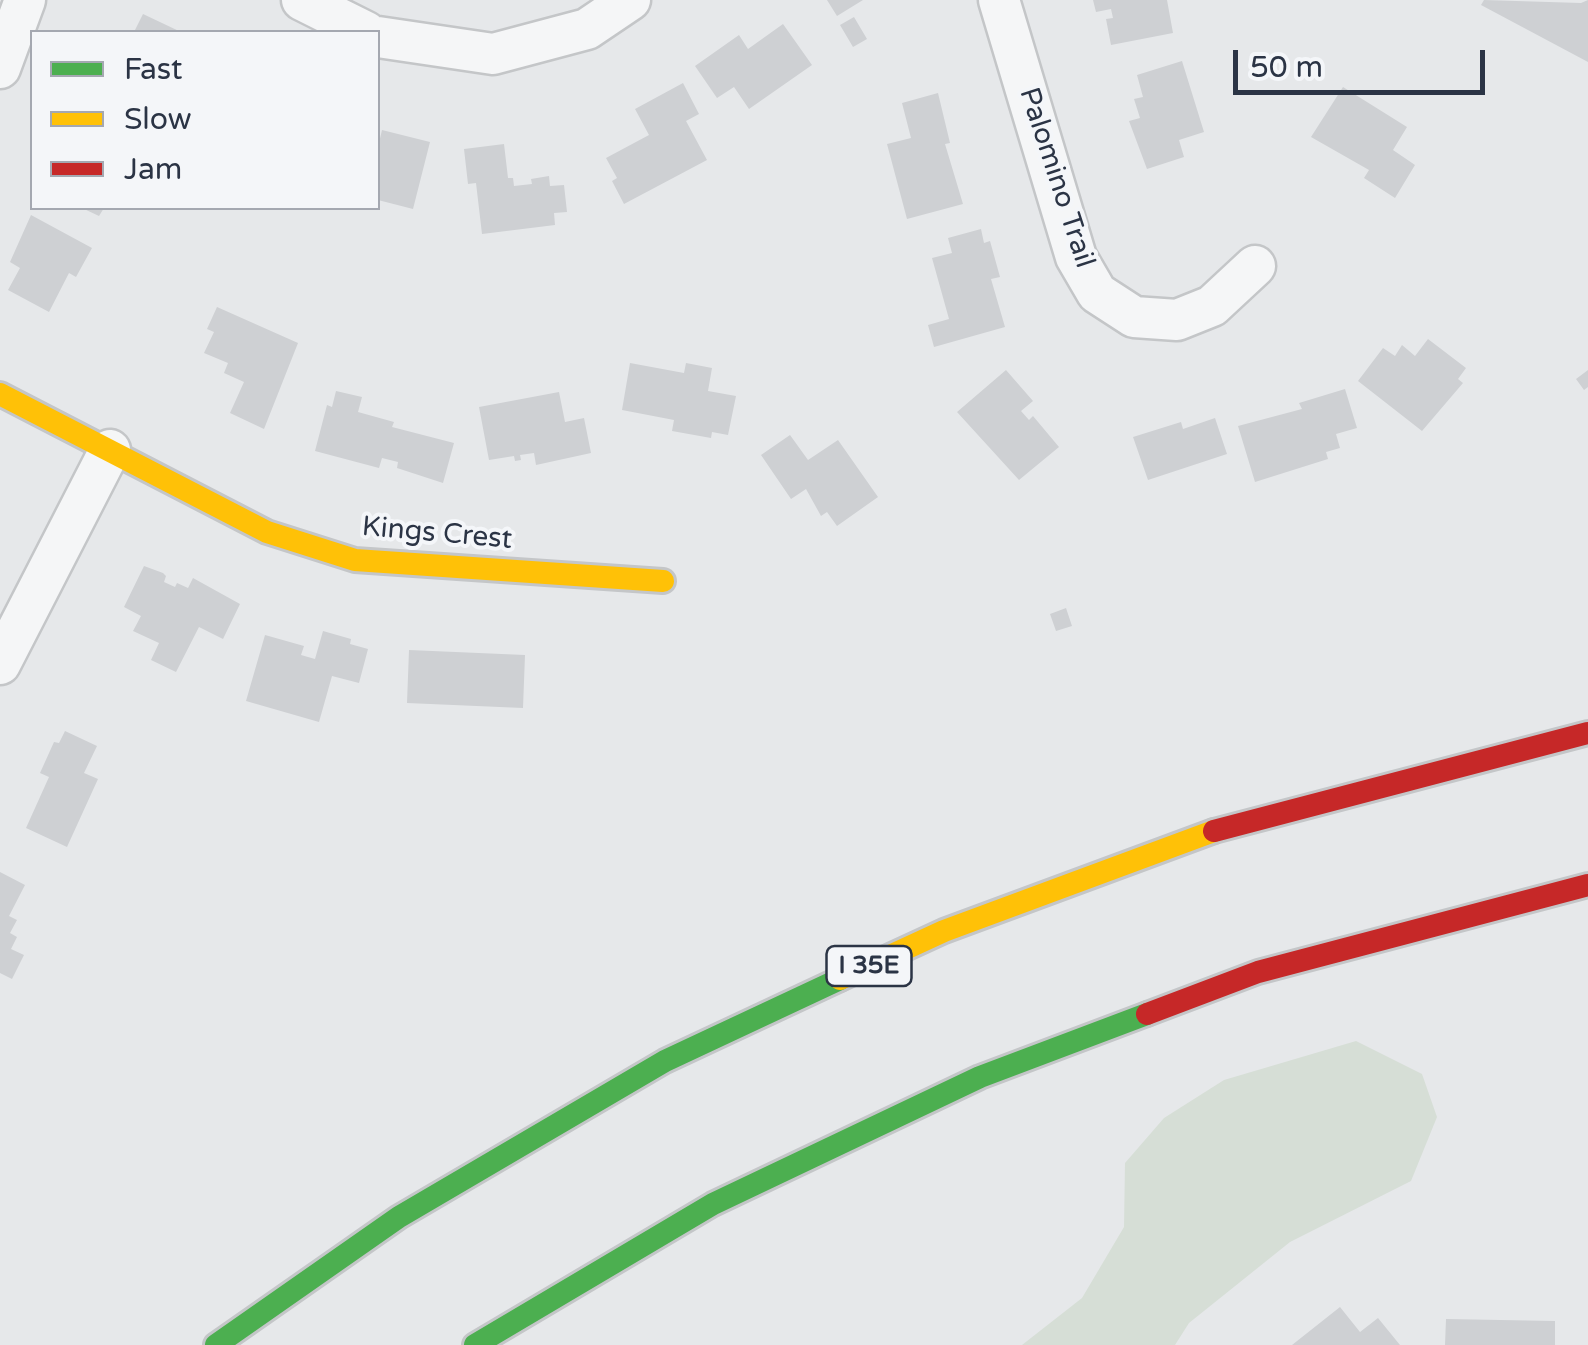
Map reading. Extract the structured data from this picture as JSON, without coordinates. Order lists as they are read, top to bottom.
{
  "streets": {
    "main road": ["Kings Crest", "I 35E"],
    "street": ["Palomino Trail"]
  },
  "legend": ["Fast", "Slow", "Jam"],
  "scale_bar": "50 m"
}
